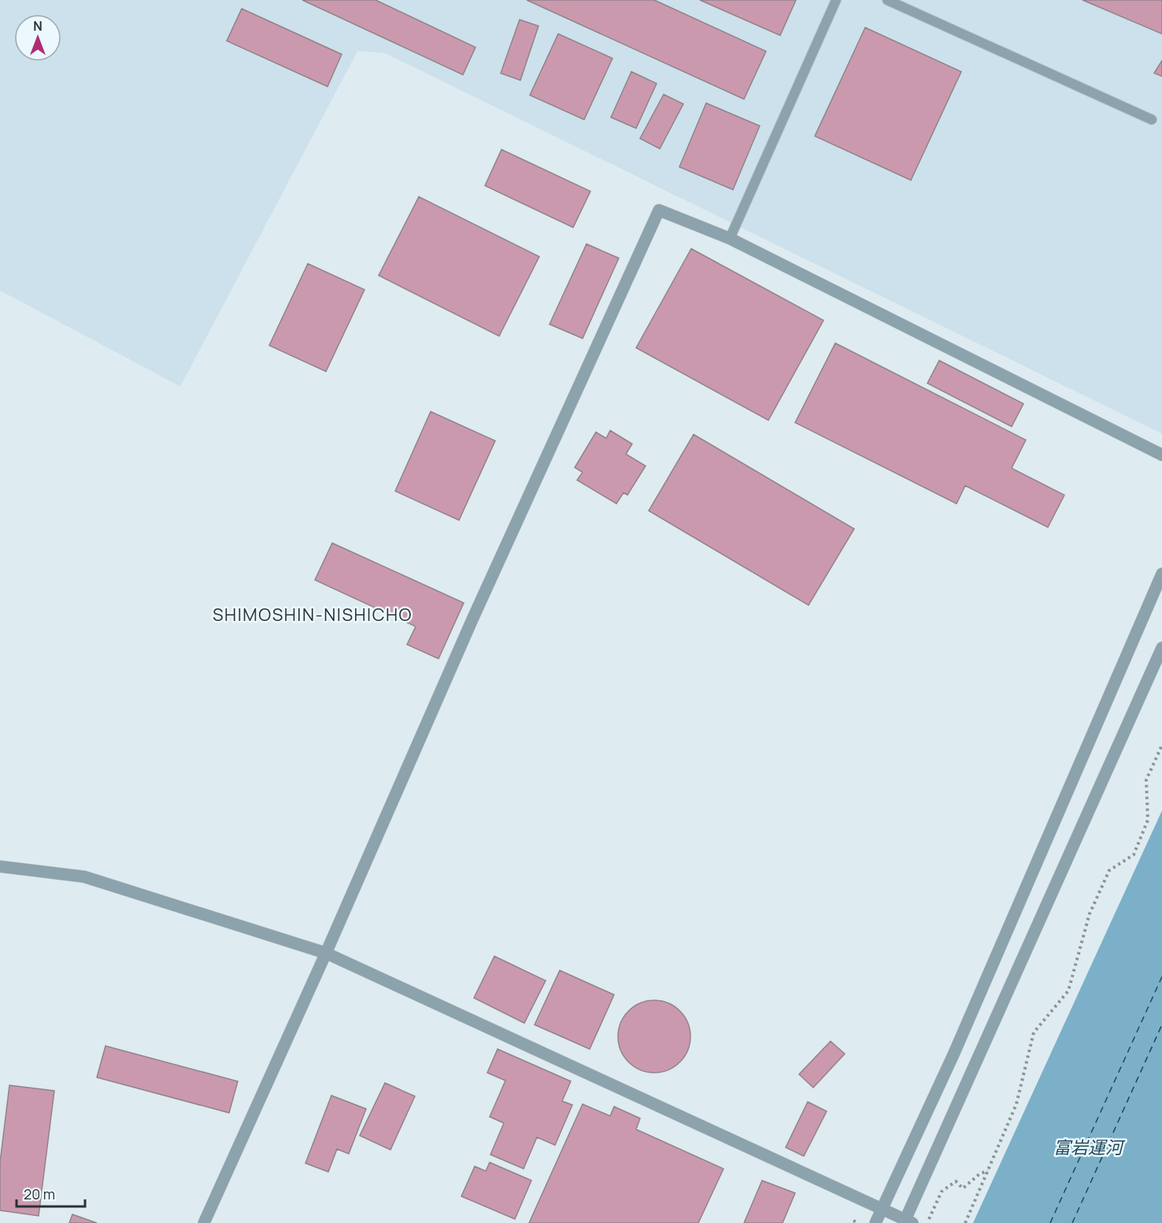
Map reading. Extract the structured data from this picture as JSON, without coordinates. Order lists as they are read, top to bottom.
{
  "districts": ["SHIMOSHIN-NISHICHO"],
  "water": ["富岩運河"],
  "scale_bar": "20 m",
  "north": "top"
}
